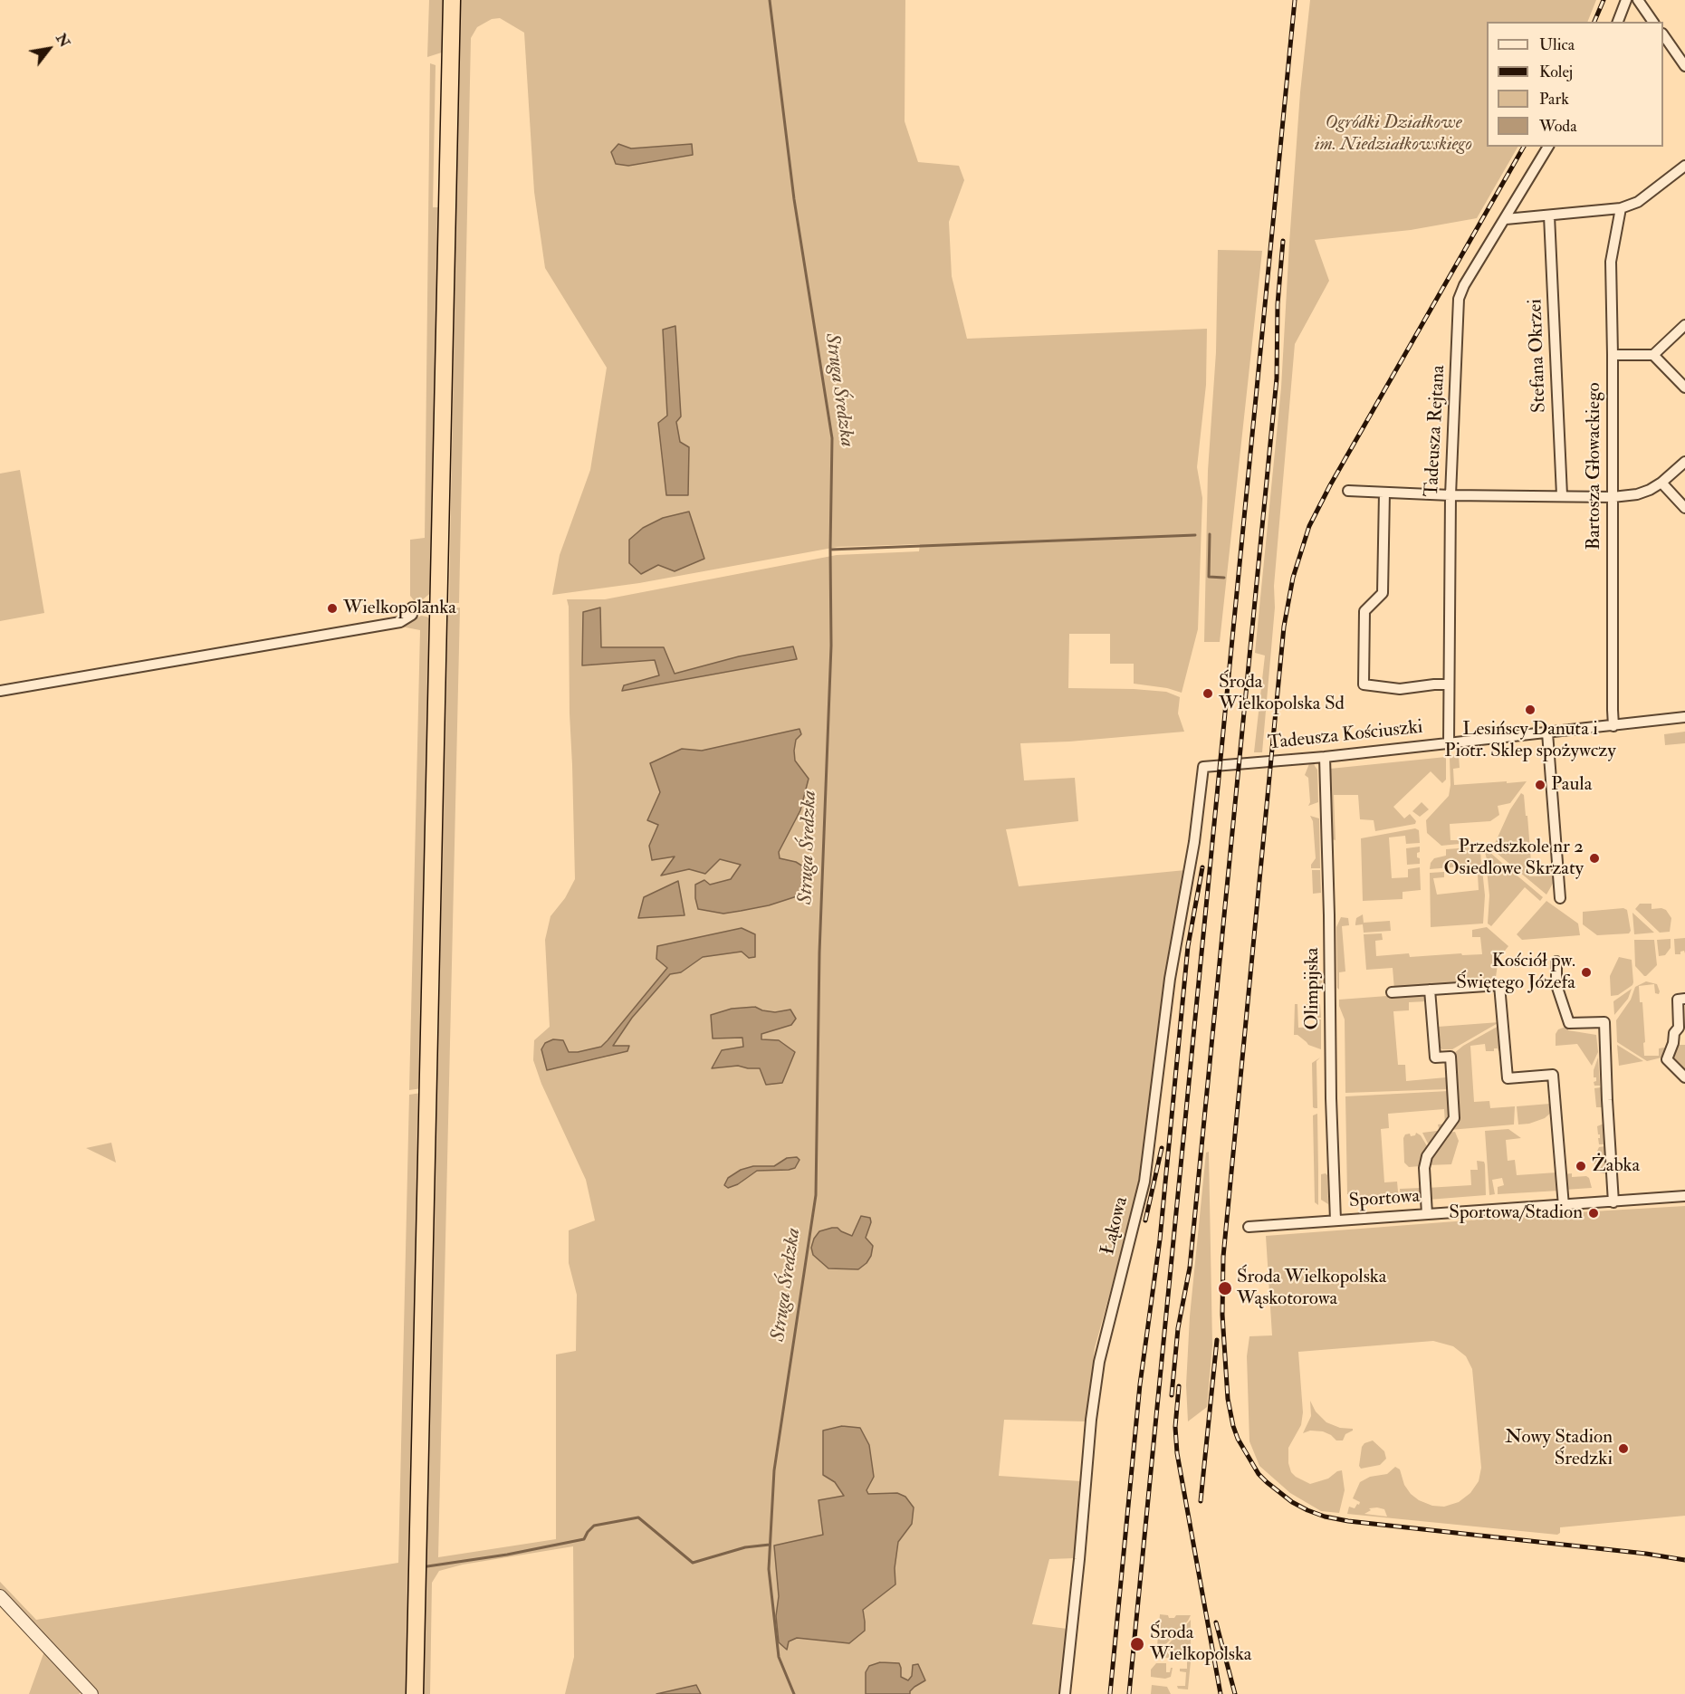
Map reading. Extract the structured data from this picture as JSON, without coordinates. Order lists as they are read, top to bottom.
{
  "streets": {
    "street": [
      "Stefana Okrzei",
      "Tadeusza Rejtana",
      "Bartosza Głowackiego",
      "Tadeusza Kościuszki",
      "Olimpijska",
      "Sportowa",
      "Łąkowa"
    ]
  },
  "crossings": [
    ["Tadeusza Rejtana", "Tadeusza Kościuszki"],
    ["Bartosza Głowackiego", "Tadeusza Kościuszki"],
    ["Tadeusza Kościuszki", "Olimpijska"],
    ["Tadeusza Kościuszki", "Łąkowa"],
    ["Olimpijska", "Sportowa"]
  ],
  "water": ["Struga Średzka"],
  "parks": ["Ogródki Działkowe im. Niedziałkowskiego"],
  "places": [
    "Wielkopolanka",
    "Środa Wielkopolska Sd",
    "Lesińscy Danuta i Piotr. Sklep spożywczy",
    "Paula",
    "Przedszkole nr 2 Osiedlowe Skrzaty",
    "Kościół pw. Świętego Józefa",
    "Żabka",
    "Sportowa/Stadion",
    "Środa Wielkopolska Wąskotorowa",
    "Nowy Stadion Średzki",
    "Środa Wielkopolska"
  ],
  "legend": [
    "Ulica",
    "Kolej",
    "Park",
    "Woda"
  ],
  "north": "top right"
}
